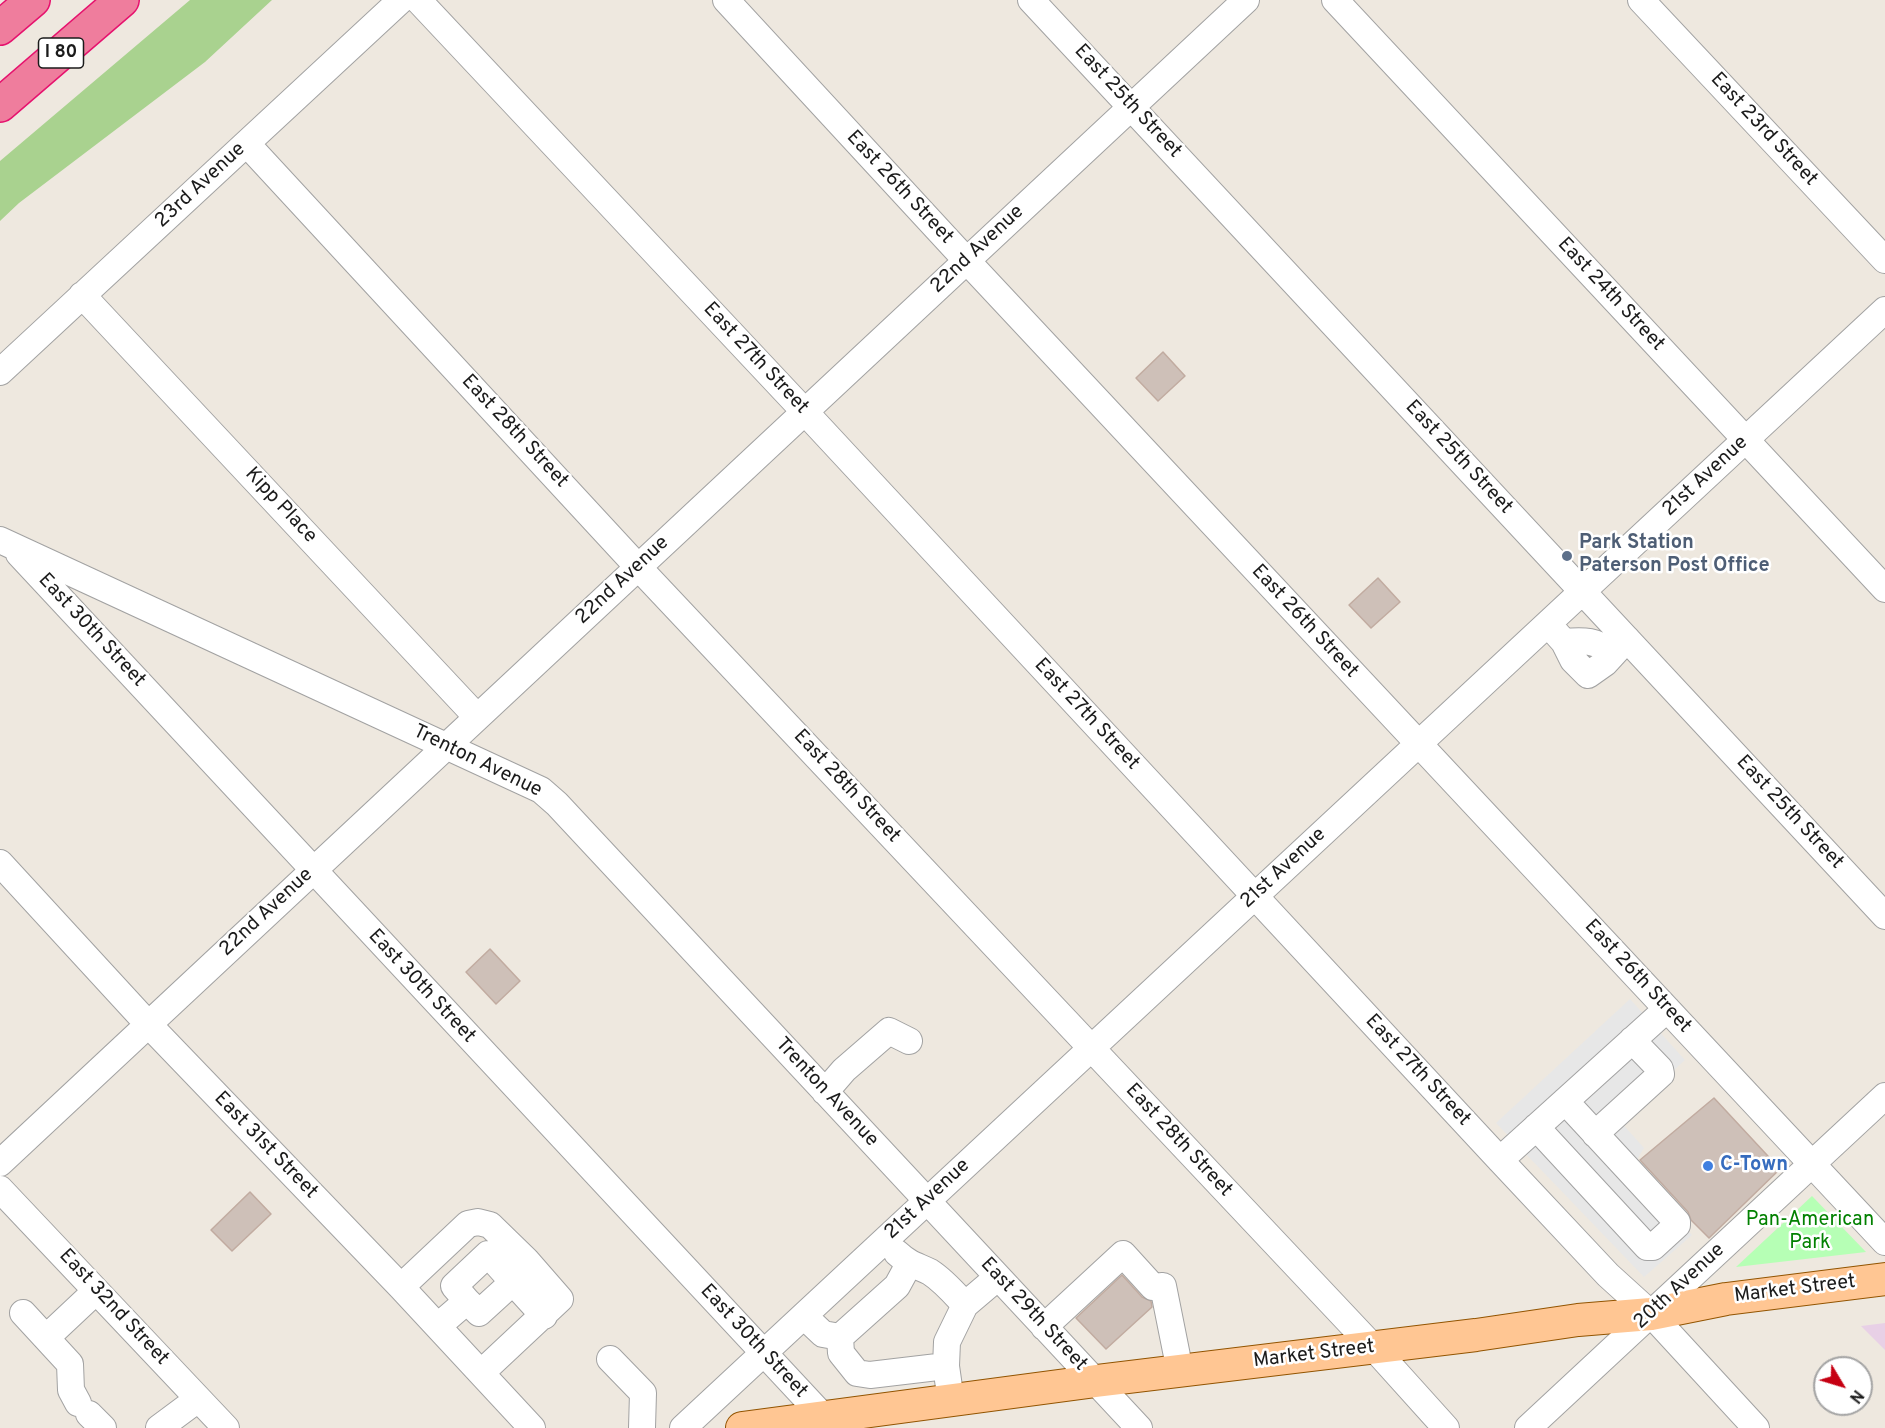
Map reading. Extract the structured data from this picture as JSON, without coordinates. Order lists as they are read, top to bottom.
{
  "streets": {
    "highway": ["I 80"],
    "main road": ["Market Street"],
    "street": [
      "East 25th Street",
      "East 23rd Street",
      "23rd Avenue",
      "East 26th Street",
      "22nd Avenue",
      "East 24th Street",
      "East 27th Street",
      "East 28th Street",
      "21st Avenue",
      "Kipp Place",
      "East 30th Street",
      "Trenton Avenue",
      "East 31st Street",
      "20th Avenue",
      "East 32nd Street",
      "East 29th Street"
    ]
  },
  "crossings": [
    ["East 25th Street", "22nd Avenue"],
    ["East 25th Street", "21st Avenue"],
    ["23rd Avenue", "East 28th Street"],
    ["23rd Avenue", "Kipp Place"],
    ["East 26th Street", "22nd Avenue"],
    ["East 26th Street", "21st Avenue"],
    ["East 26th Street", "20th Avenue"],
    ["22nd Avenue", "East 27th Street"],
    ["22nd Avenue", "East 28th Street"],
    ["22nd Avenue", "Kipp Place"],
    ["22nd Avenue", "East 30th Street"],
    ["22nd Avenue", "Trenton Avenue"],
    ["22nd Avenue", "East 31st Street"],
    ["East 24th Street", "21st Avenue"],
    ["East 27th Street", "21st Avenue"],
    ["East 27th Street", "20th Avenue"],
    ["East 27th Street", "Market Street"],
    ["East 28th Street", "21st Avenue"],
    ["East 28th Street", "Market Street"],
    ["21st Avenue", "East 30th Street"],
    ["21st Avenue", "Trenton Avenue"],
    ["21st Avenue", "East 29th Street"],
    ["East 30th Street", "Trenton Avenue"],
    ["East 30th Street", "Market Street"],
    ["Trenton Avenue", "East 29th Street"],
    ["20th Avenue", "Market Street"],
    ["Market Street", "East 29th Street"]
  ],
  "parks": ["Pan-American Park"],
  "places": ["Park Station Paterson Post Office", "C-Town"],
  "north": "bottom right"
}
